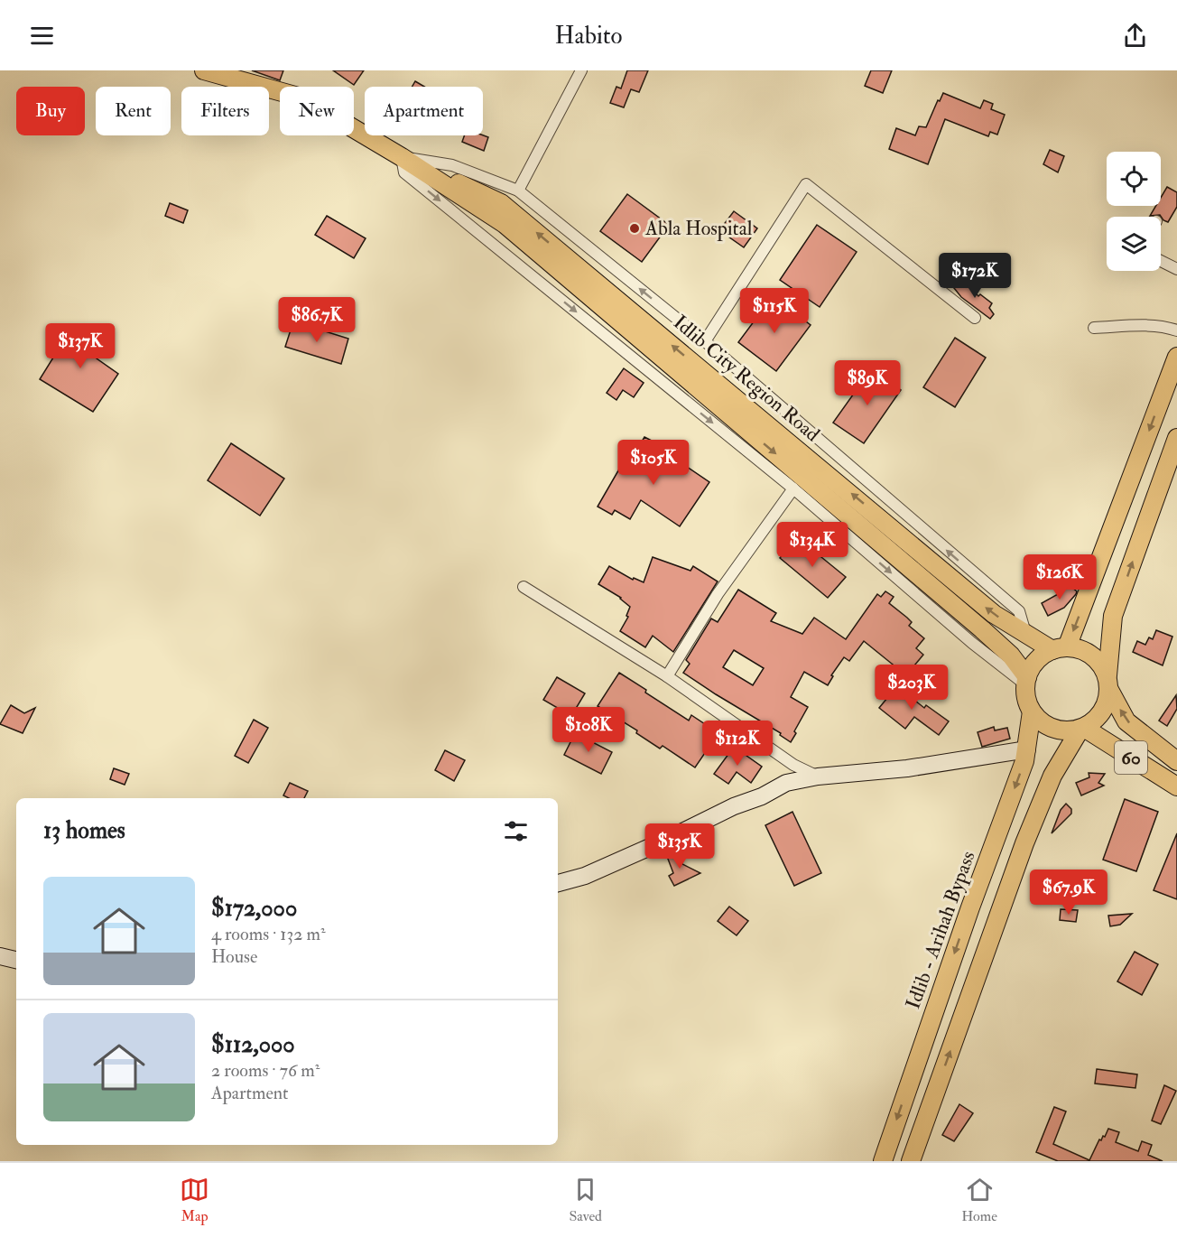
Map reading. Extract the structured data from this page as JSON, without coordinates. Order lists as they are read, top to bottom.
{
  "streets": {
    "main road": ["Idlib City Region Road", "60", "Idlib - Arihah Bypass"]
  },
  "crossings": [
    ["Idlib City Region Road", "60"],
    ["Idlib City Region Road", "Idlib - Arihah Bypass"],
    ["60", "Idlib - Arihah Bypass"]
  ],
  "places": ["Abla Hospital"],
  "page": {
    "header": "Habito",
    "chip": [
      "Buy",
      "Rent",
      "Filters",
      "New",
      "Apartment"
    ],
    "price": [
      "$172K",
      "$115K",
      "$86.7K",
      "$137K",
      "$89K",
      "$105K",
      "$134K",
      "$126K",
      "$203K",
      "$108K",
      "$112K",
      "$135K",
      "$67.9K"
    ],
    "heading": "13 homes",
    "list": [
      {
        "name": "$172,000",
        "note": "4 rooms · 132 m² · House"
      },
      {
        "name": "$112,000",
        "note": "2 rooms · 76 m² · Apartment"
      }
    ],
    "tabs": ["Map", "Saved", "Home"]
  }
}
